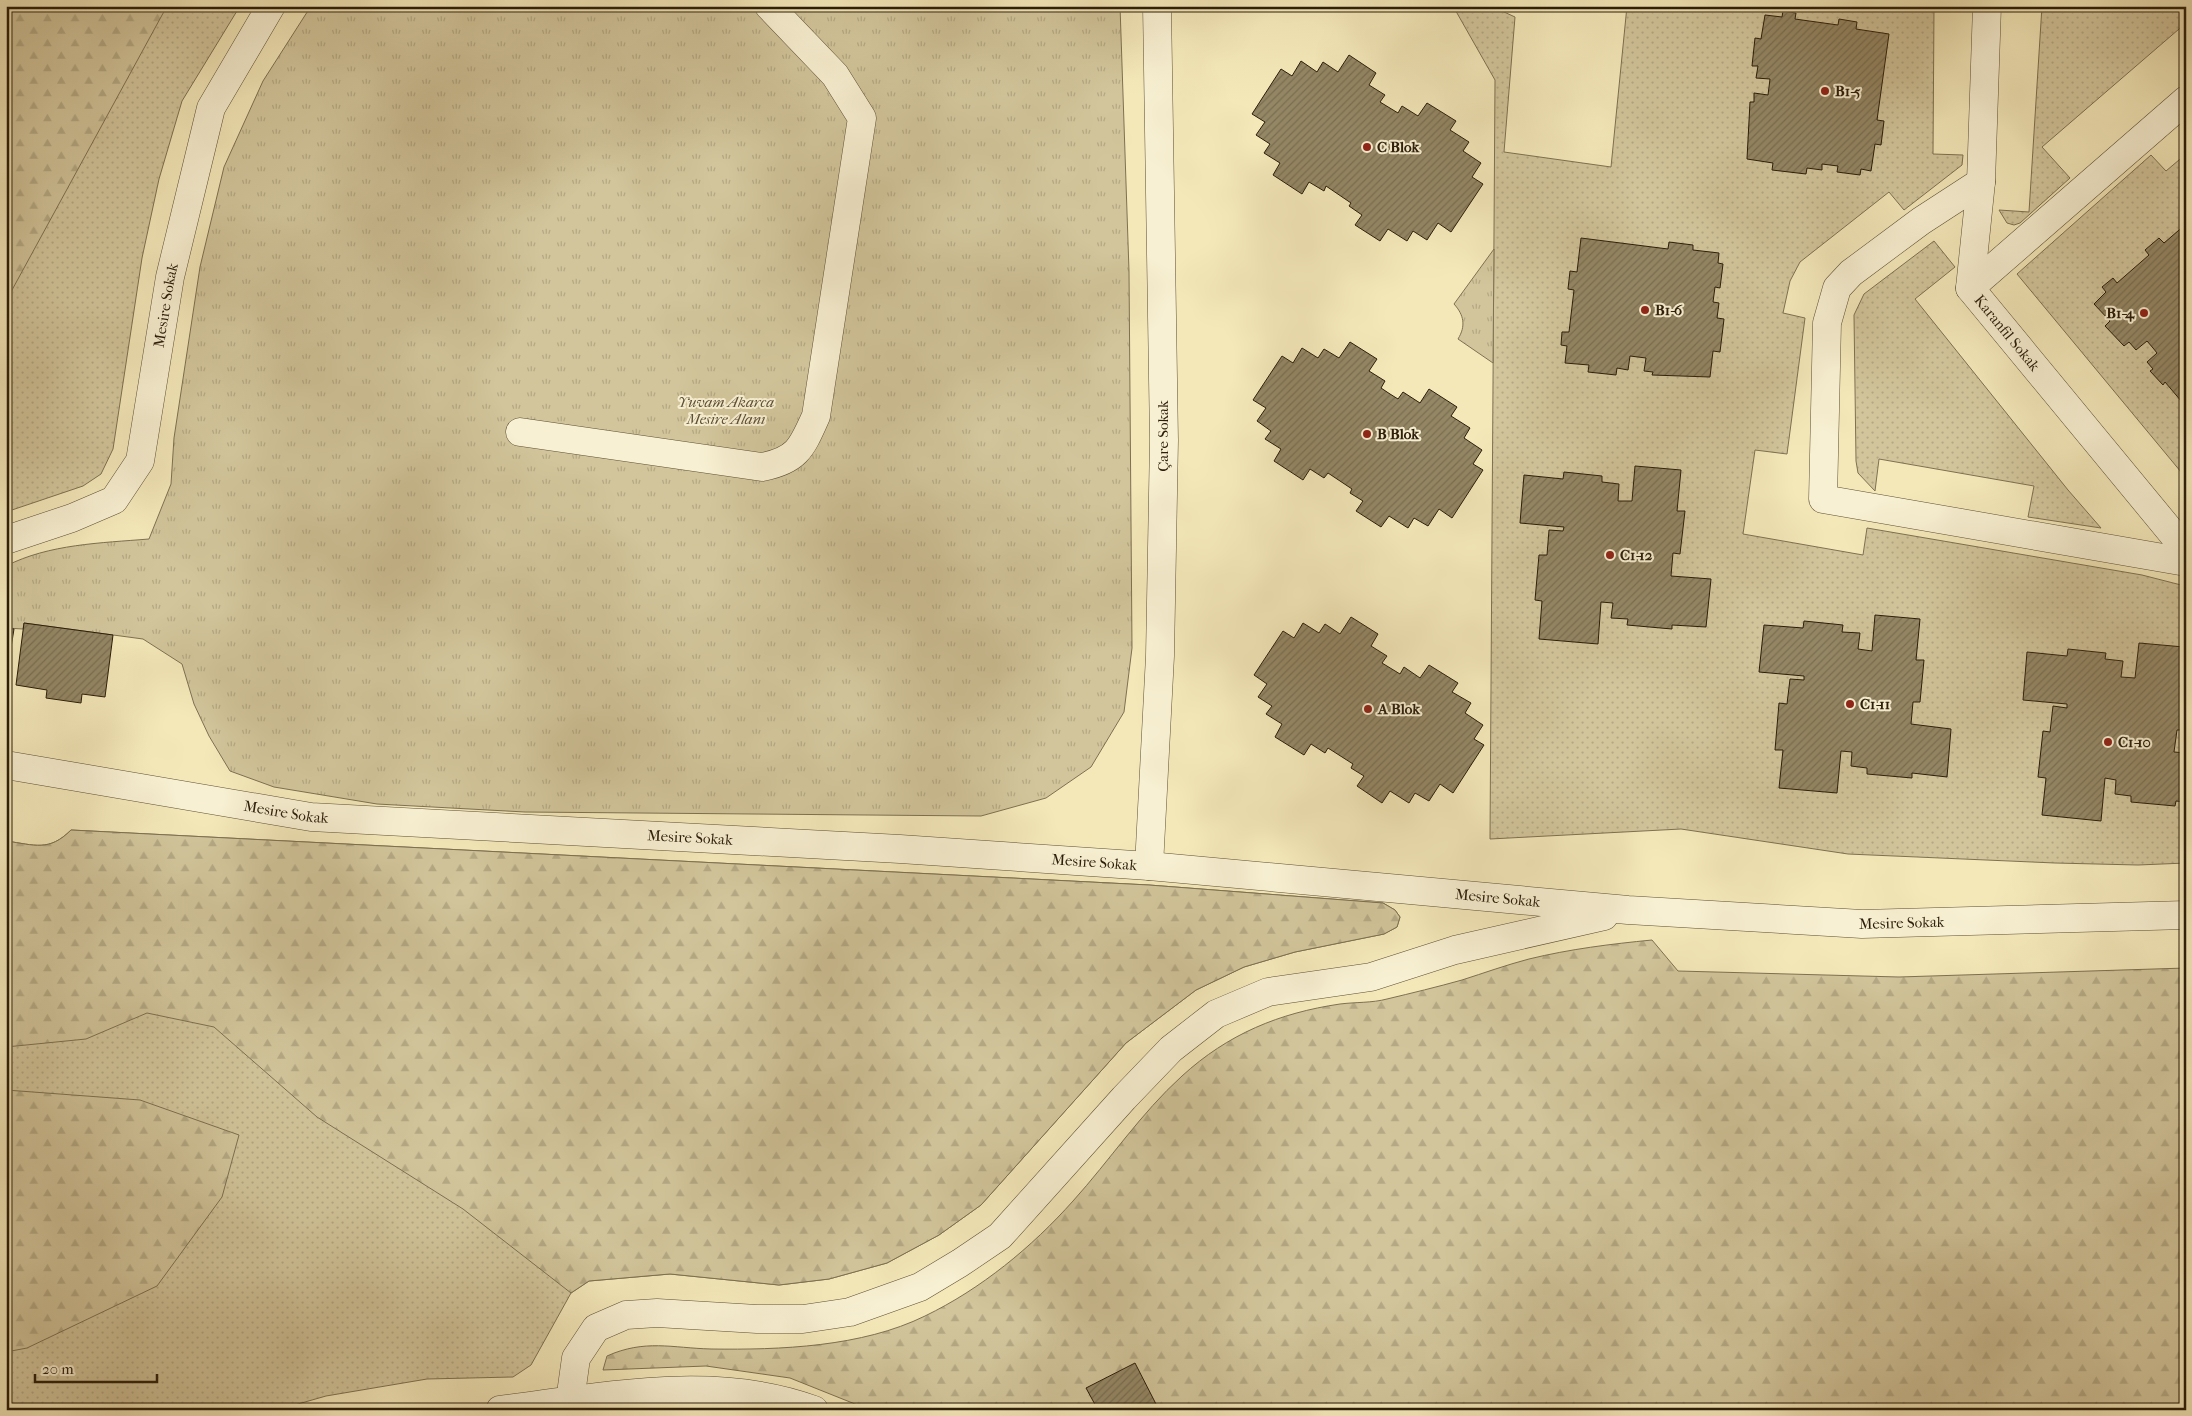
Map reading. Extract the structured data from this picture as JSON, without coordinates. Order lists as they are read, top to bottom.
{
  "streets": {
    "street": ["Mesire Sokak", "Karanfil Sokak", "Çare Sokak"]
  },
  "crossings": [
    ["Mesire Sokak", "Çare Sokak"]
  ],
  "parks": ["Yuvam Akarca Mesire Alanı"],
  "places": [
    "B1-5",
    "C Blok",
    "B1-6",
    "B1-4",
    "B Blok",
    "C1-12",
    "C1-11",
    "A Blok",
    "C1-10"
  ],
  "scale_bar": "20 m"
}
